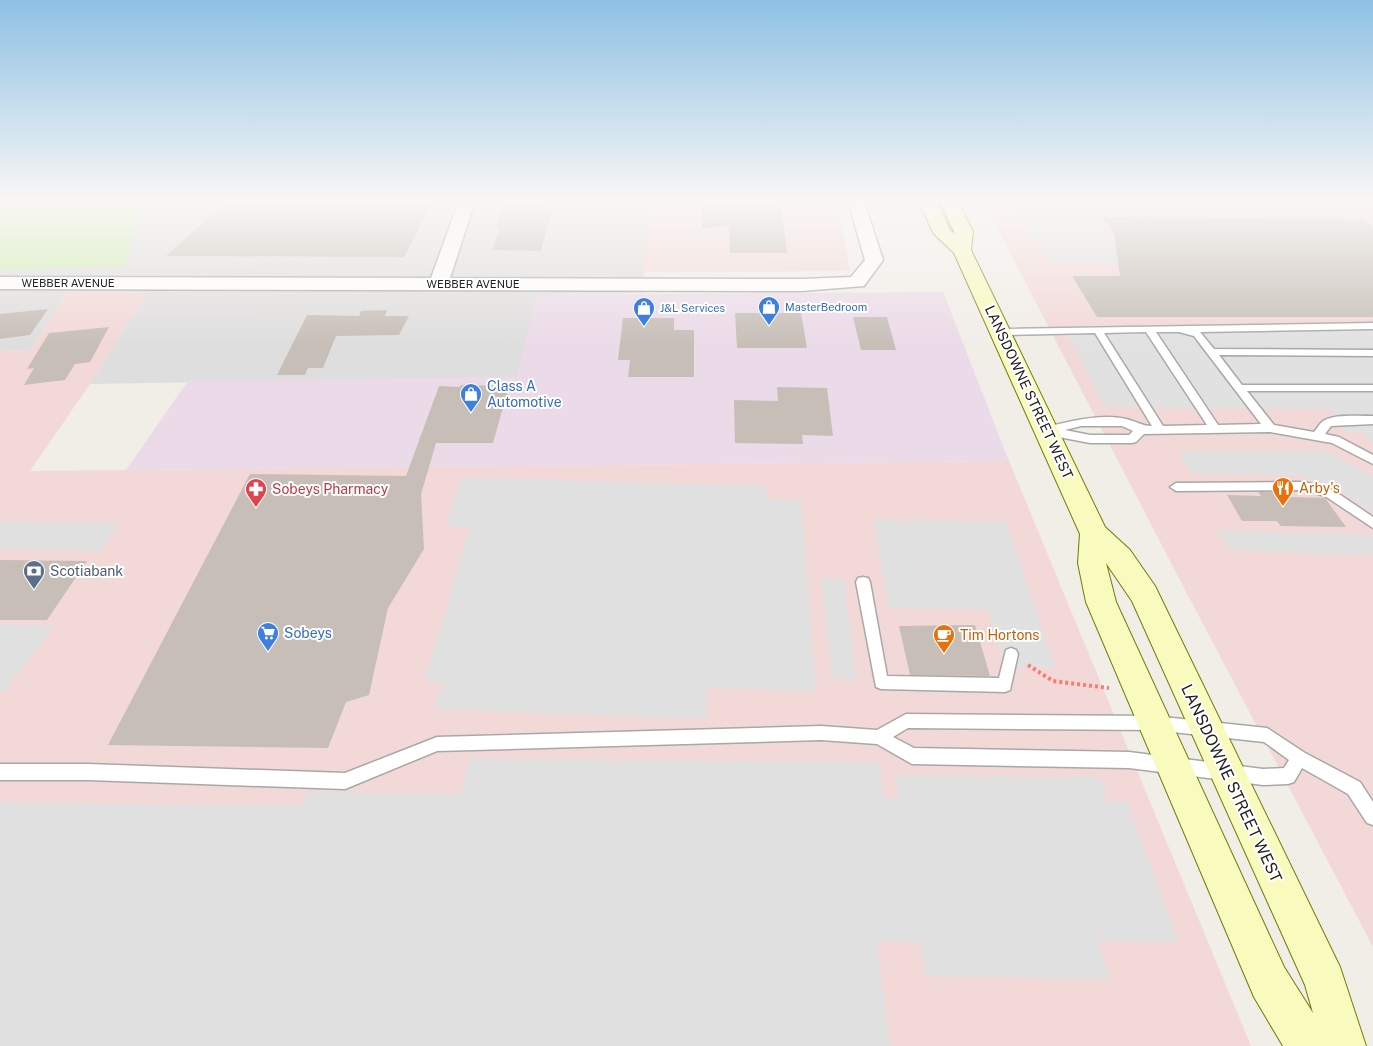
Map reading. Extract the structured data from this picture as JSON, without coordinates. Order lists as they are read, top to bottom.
{
  "streets": {
    "main road": ["LANSDOWNE STREET WEST"],
    "street": ["WEBBER AVENUE"]
  },
  "places": {
    "shop": ["MasterBedroom", "J&L Services", "Class A Automotive"],
    "restaurant": ["Arby's"],
    "pharmacy": ["Sobeys Pharmacy"],
    "bank": ["Scotiabank"],
    "supermarket": ["Sobeys"],
    "cafe": ["Tim Hortons"]
  }
}
